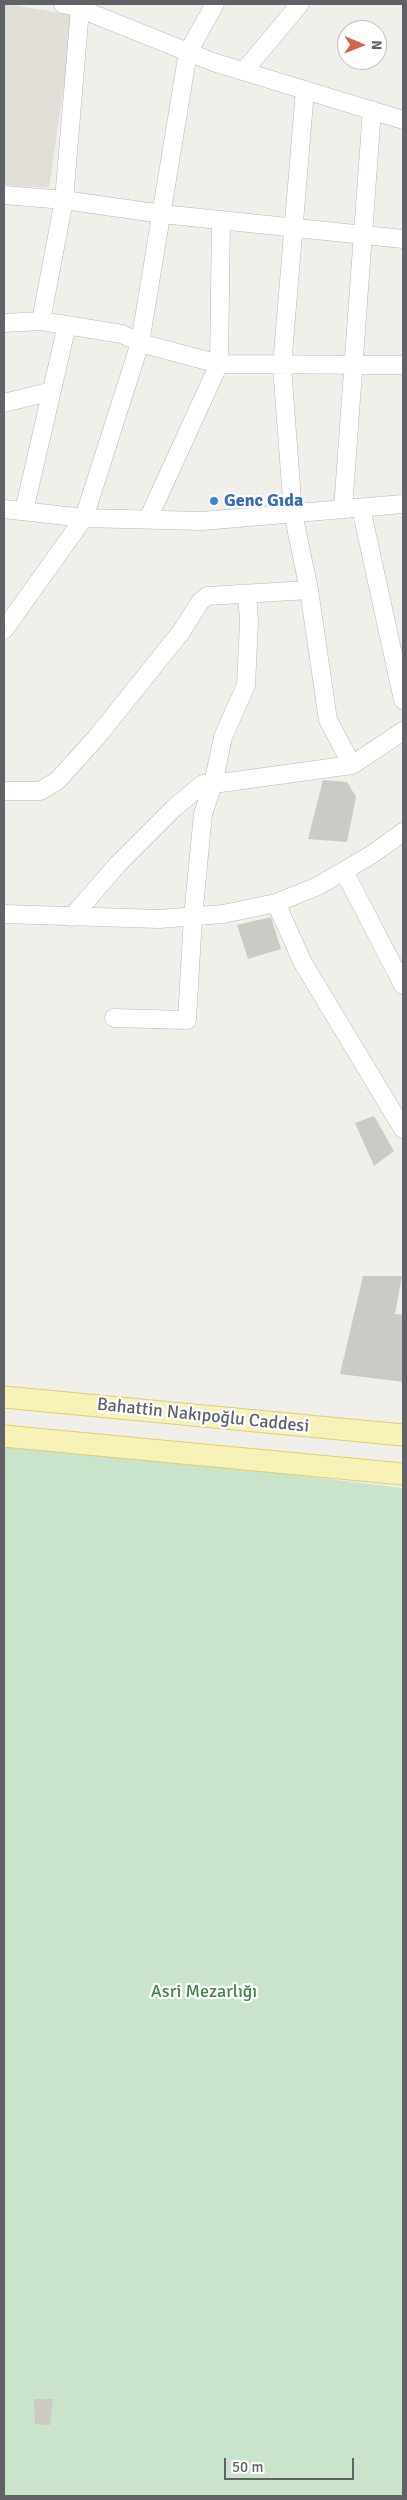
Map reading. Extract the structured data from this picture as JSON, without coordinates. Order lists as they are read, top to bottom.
{
  "streets": {
    "main road": ["Bahattin Nakıpoğlu Caddesi"]
  },
  "parks": ["Asri Mezarlığı"],
  "places": ["Genc Gıda"],
  "scale_bar": "50 m",
  "north": "right"
}
